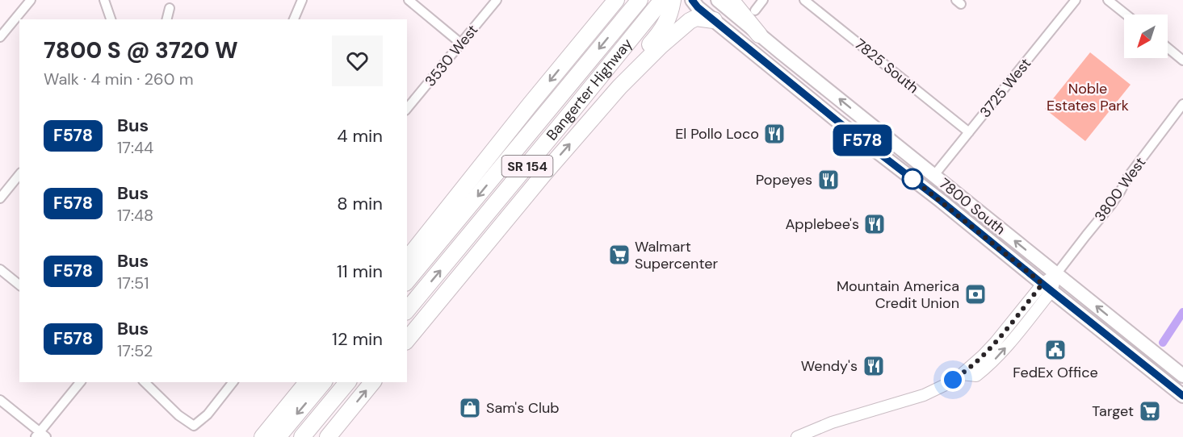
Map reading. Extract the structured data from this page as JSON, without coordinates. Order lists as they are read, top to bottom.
{
  "streets": {
    "highway": ["Bangerter Highway", "SR 154"],
    "main road": ["7800 South"],
    "street": [
      "3530 West",
      "7825 South",
      "3725 West",
      "3800 West"
    ]
  },
  "crossings": [
    ["7825 South", "3725 West"],
    ["3725 West", "7800 South"],
    ["3800 West", "7800 South"]
  ],
  "parks": ["Noble Estates Park"],
  "places": {
    "restaurant": [
      "El Pollo Loco",
      "Popeyes",
      "Applebee's",
      "Wendy's"
    ],
    "supermarket": ["Walmart Supercenter", "Target"],
    "bank": ["Mountain America Credit Union"],
    "public building": ["FedEx Office"],
    "shop": ["Sam's Club"]
  },
  "lines": ["bus line F578"],
  "north": "bottom left",
  "page": {
    "on_map": "F578",
    "heading": ["7800 S @ 3720 W", "Walk · 4 min · 260 m"],
    "list": [
      {
        "mark": "F578",
        "name": "Bus",
        "note": "17:44",
        "value": "4 min"
      },
      {
        "mark": "F578",
        "name": "Bus",
        "note": "17:48",
        "value": "8 min"
      },
      {
        "mark": "F578",
        "name": "Bus",
        "note": "17:51",
        "value": "11 min"
      },
      {
        "mark": "F578",
        "name": "Bus",
        "note": "17:52",
        "value": "12 min"
      }
    ]
  }
}
